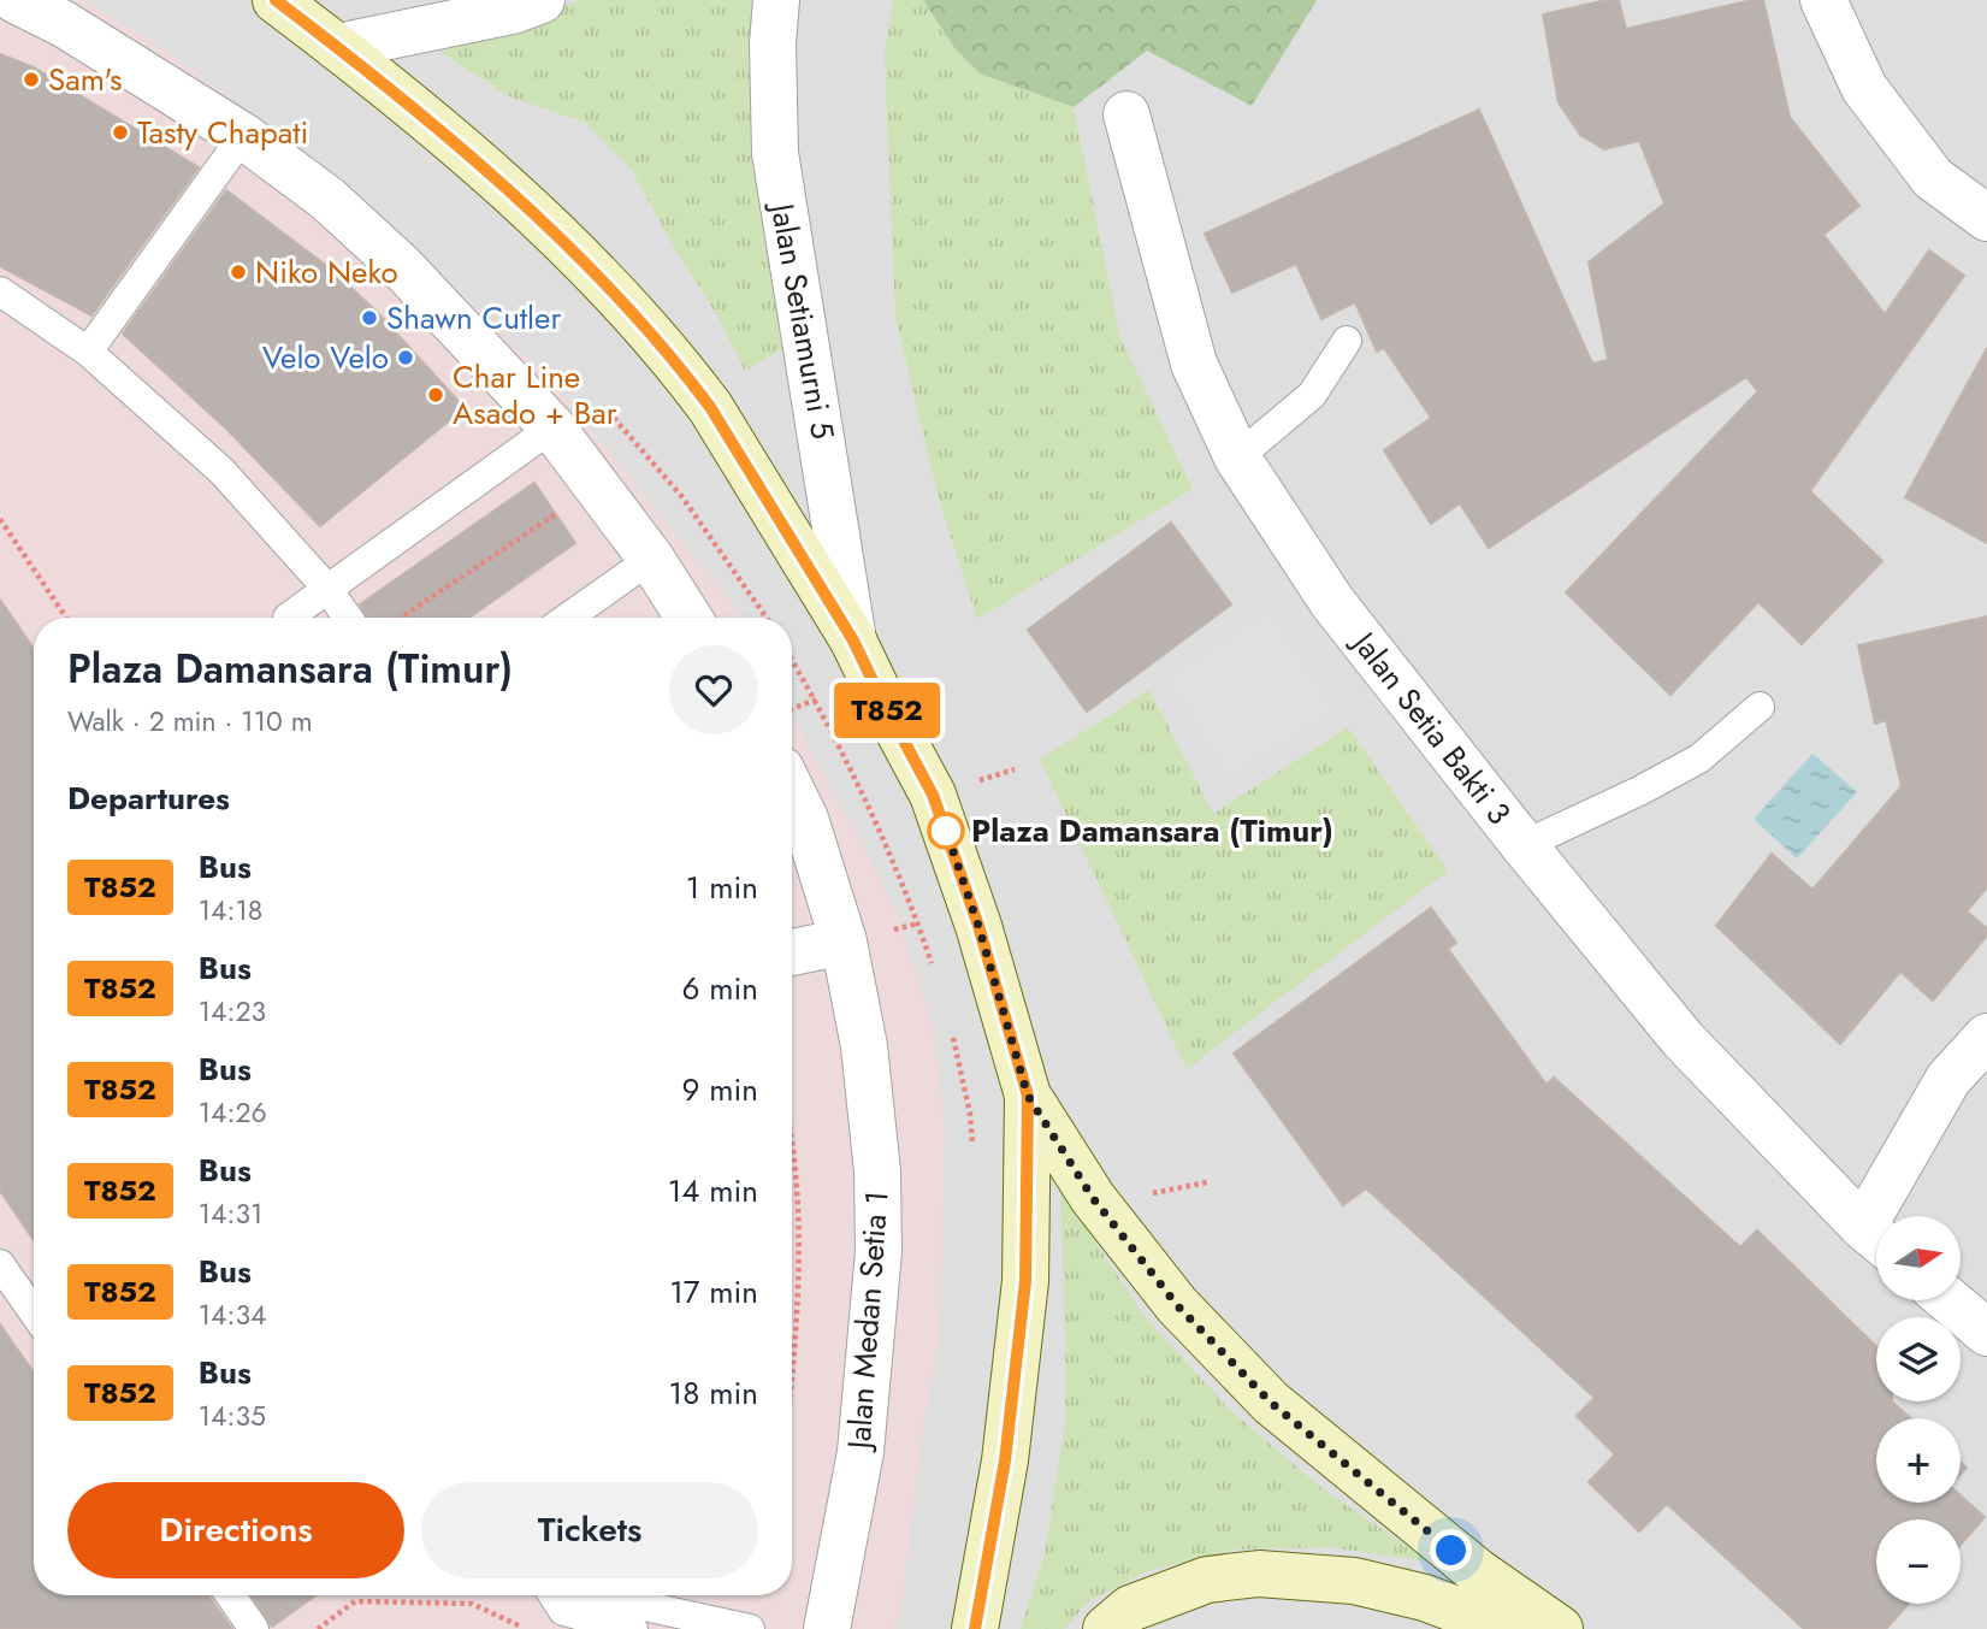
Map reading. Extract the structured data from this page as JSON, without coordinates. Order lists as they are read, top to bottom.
{
  "streets": {
    "street": ["Jalan Setiamurni 5", "Jalan Setia Bakti 3", "Jalan Medan Setia 1"]
  },
  "places": [
    "Sam's",
    "Tasty Chapati",
    "Niko Neko",
    "Shawn Cutler",
    "Velo Velo",
    "Char Line Asado + Bar",
    "Plaza Damansara (Timur)"
  ],
  "lines": ["bus line T852"],
  "north": "right",
  "page": {
    "on_map": "T852",
    "heading": [
      ["Plaza Damansara (Timur)", "Walk · 2 min · 110 m"],
      "Departures"
    ],
    "list": [
      {
        "mark": "T852",
        "name": "Bus",
        "note": "14:18",
        "value": "1 min"
      },
      {
        "mark": "T852",
        "name": "Bus",
        "note": "14:23",
        "value": "6 min"
      },
      {
        "mark": "T852",
        "name": "Bus",
        "note": "14:26",
        "value": "9 min"
      },
      {
        "mark": "T852",
        "name": "Bus",
        "note": "14:31",
        "value": "14 min"
      },
      {
        "mark": "T852",
        "name": "Bus",
        "note": "14:34",
        "value": "17 min"
      },
      {
        "mark": "T852",
        "name": "Bus",
        "note": "14:35",
        "value": "18 min"
      }
    ],
    "map_buttons": ["+", "−"],
    "buttons": ["Directions", "Tickets"]
  }
}
